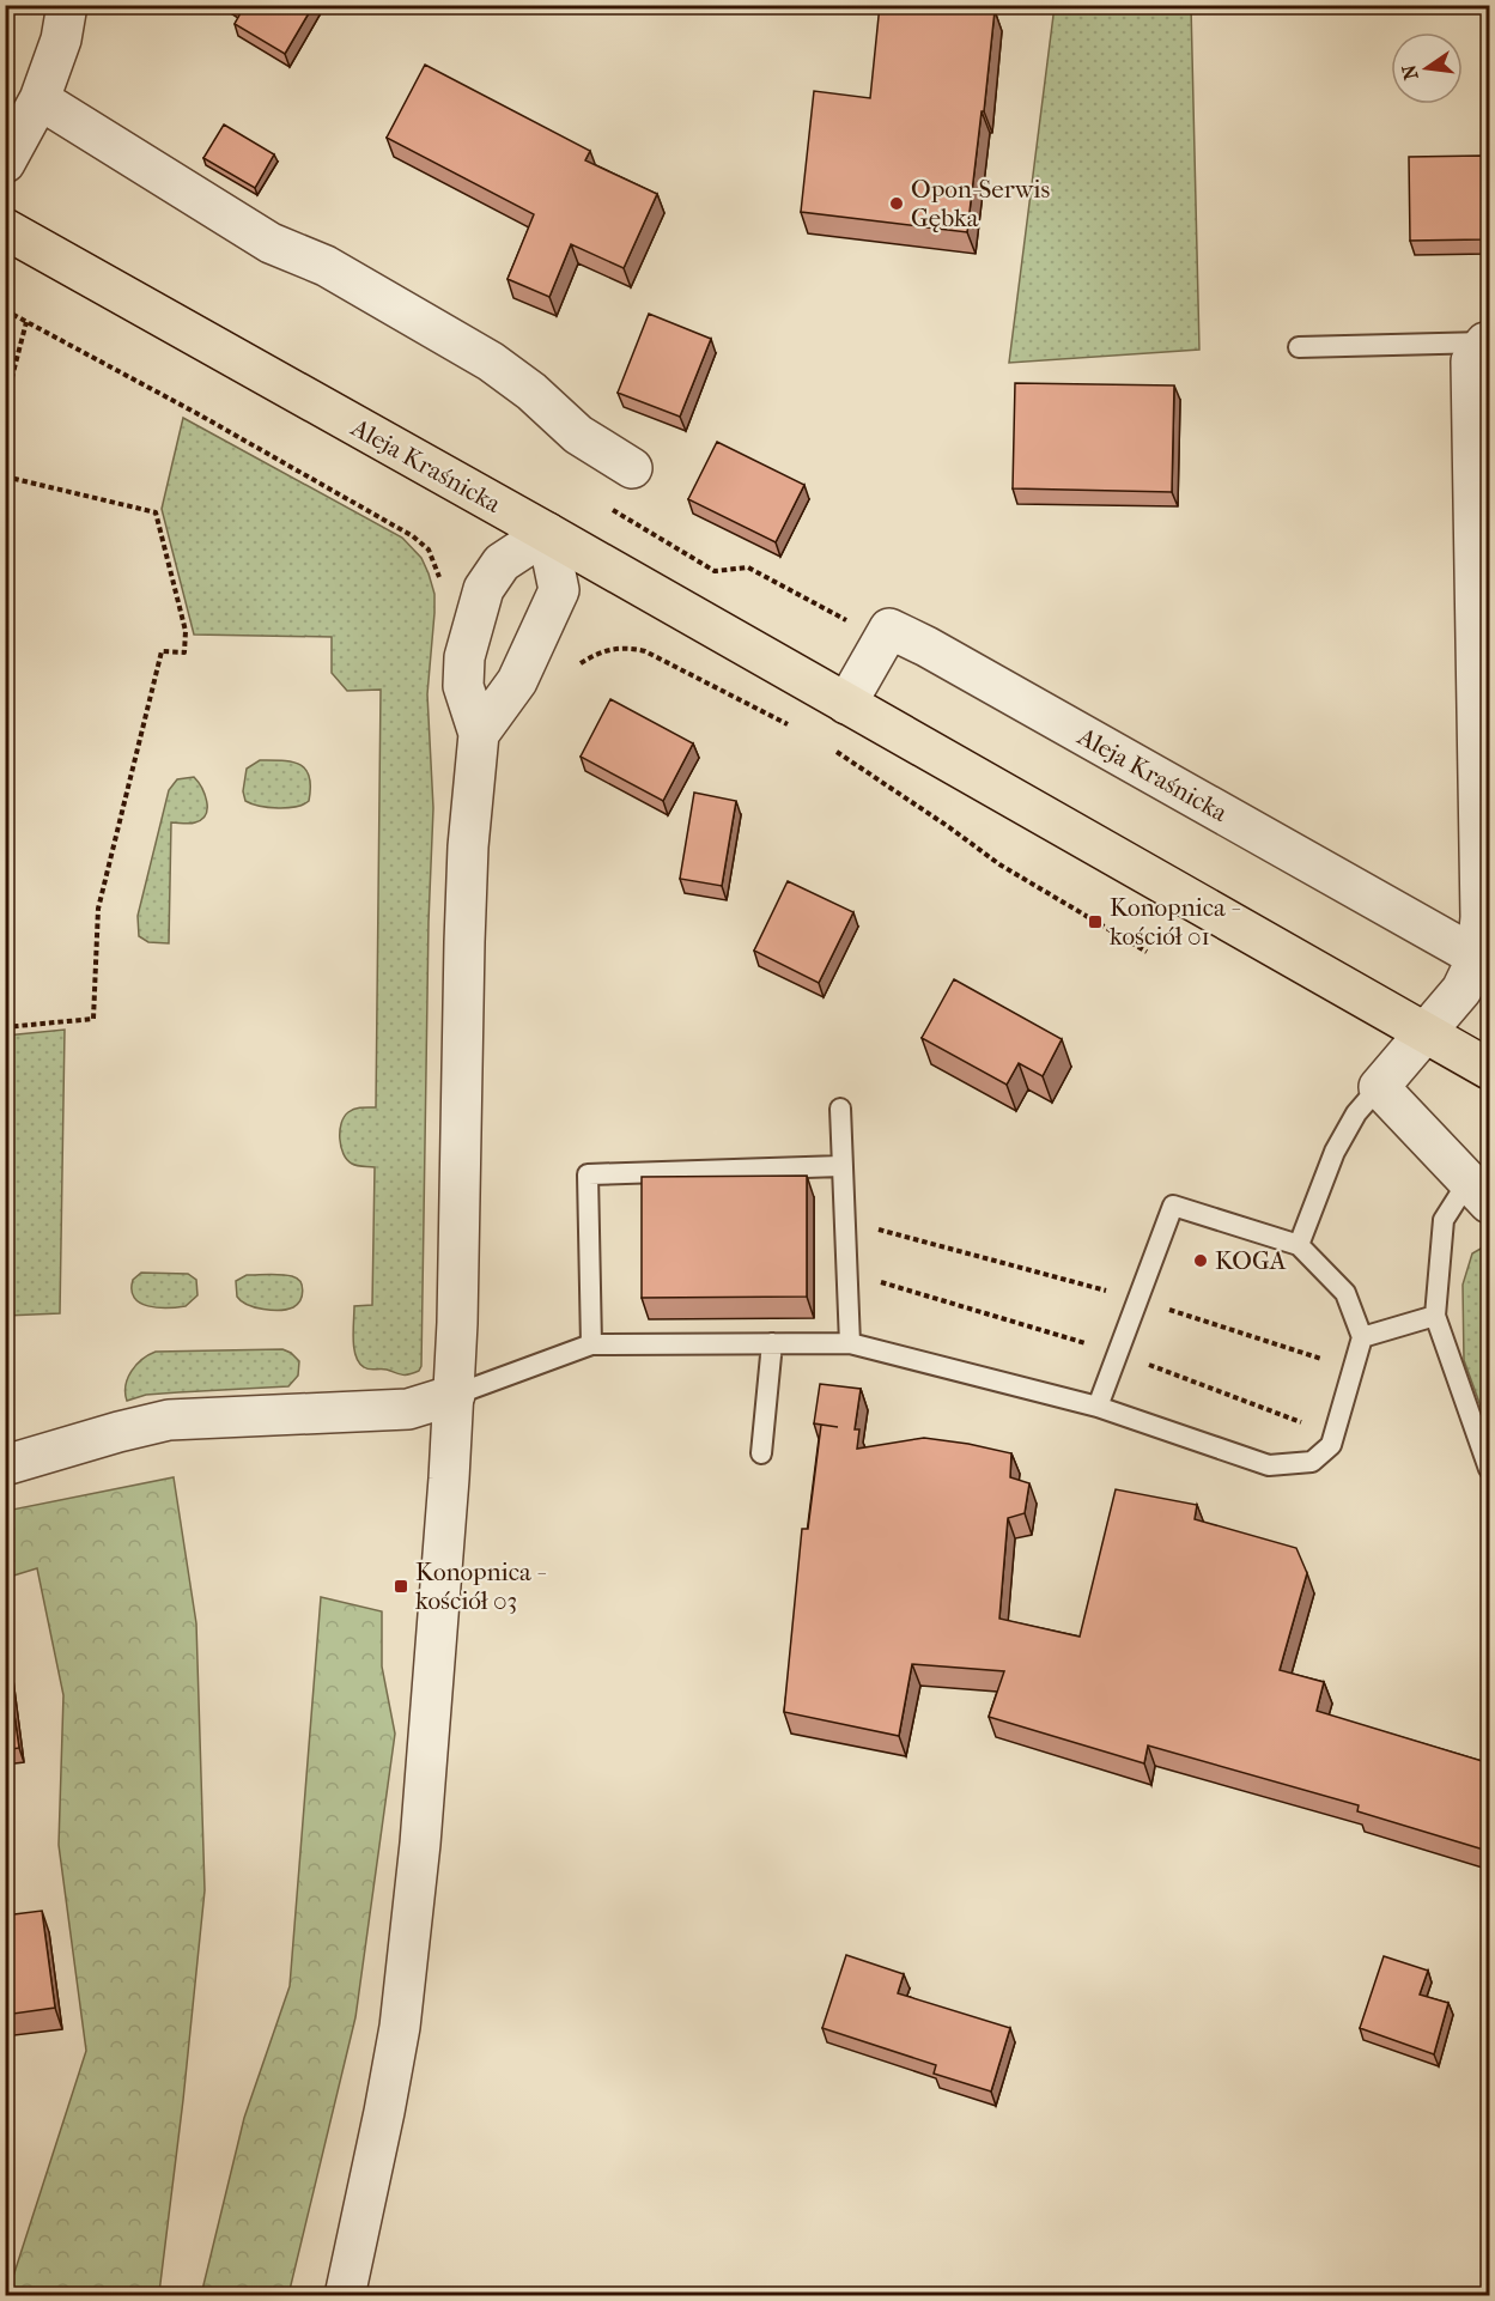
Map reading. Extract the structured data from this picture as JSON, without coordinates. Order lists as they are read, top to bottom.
{
  "streets": {
    "main road": ["Aleja Kraśnicka"]
  },
  "places": {
    "other": ["Opon-Serwis Gębka", "KOGA"],
    "transit": ["Konopnica - kościół 01", "Konopnica - kościół 03"]
  },
  "north": "left"
}
